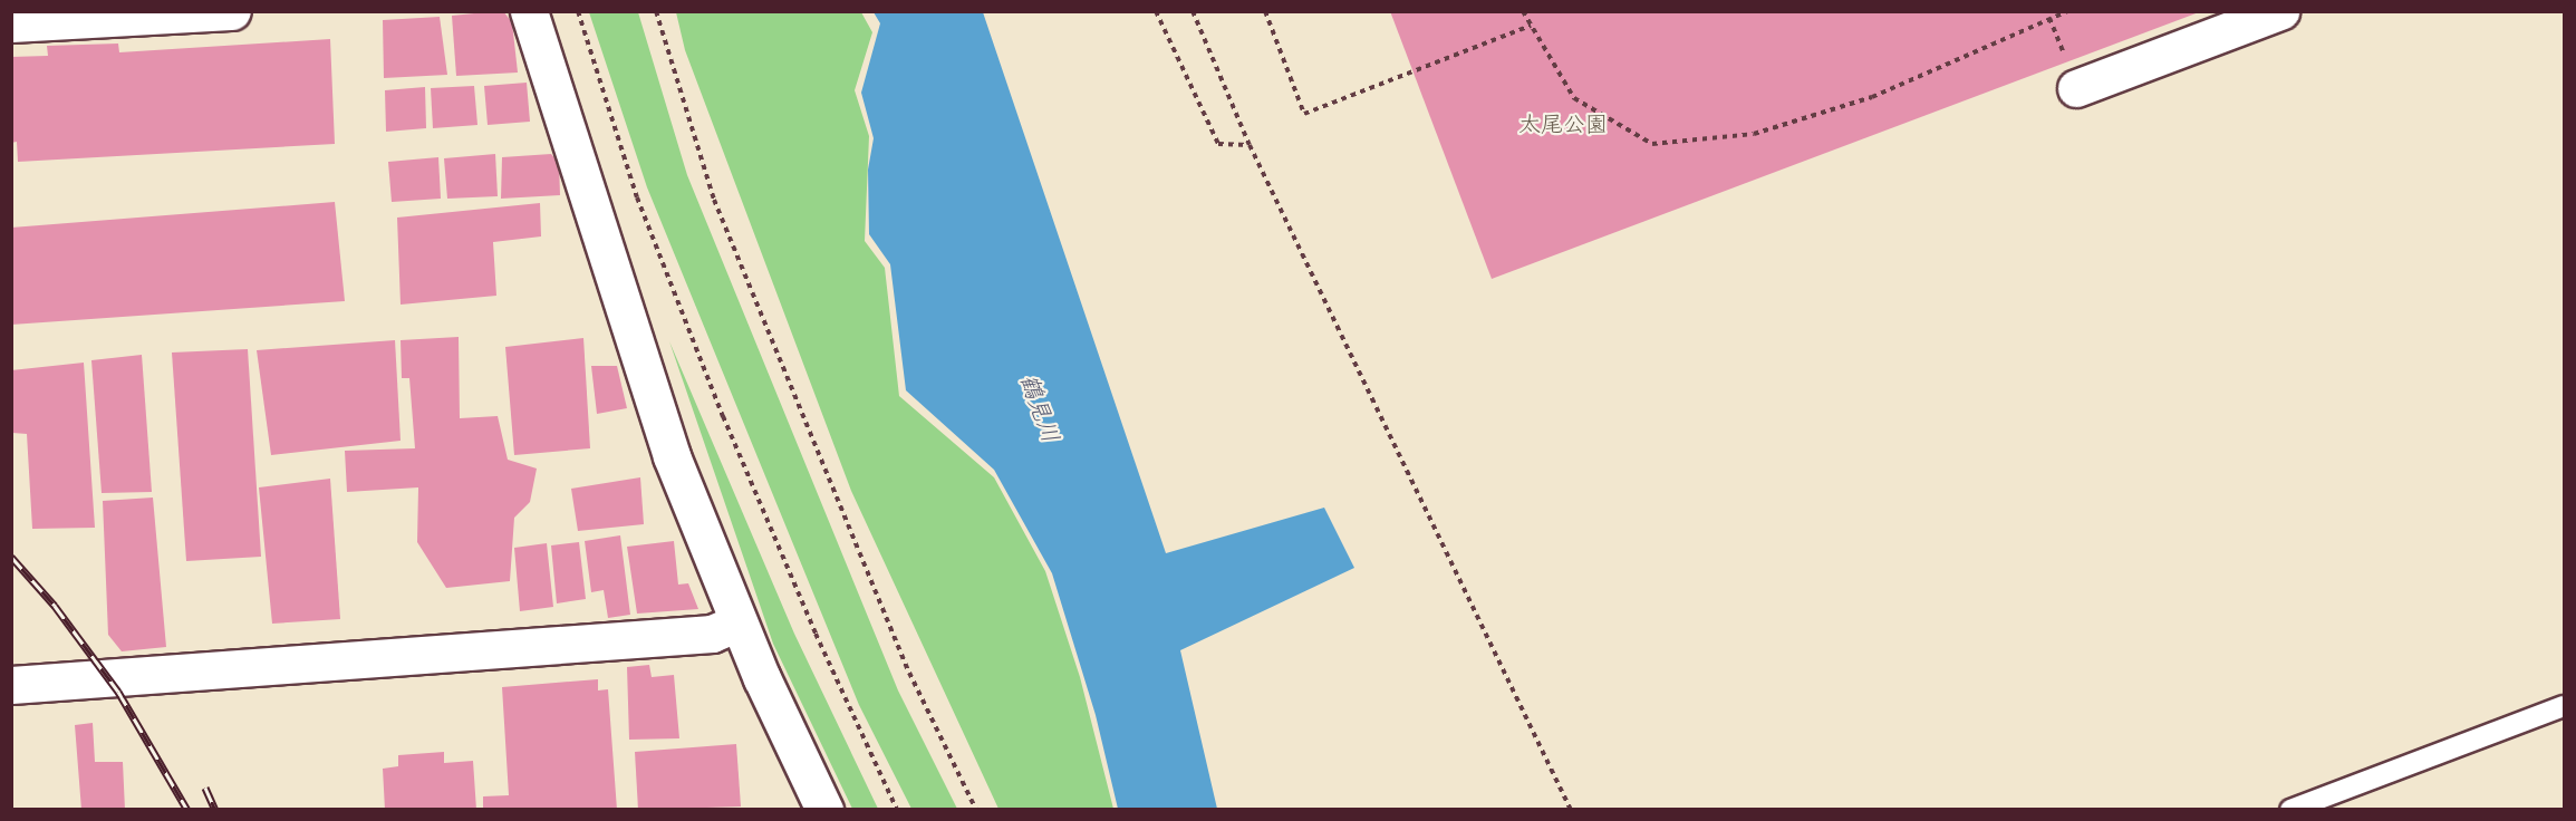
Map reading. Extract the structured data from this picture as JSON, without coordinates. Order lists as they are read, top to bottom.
{
  "water": ["鶴見川"],
  "parks": ["太尾公園"]
}
